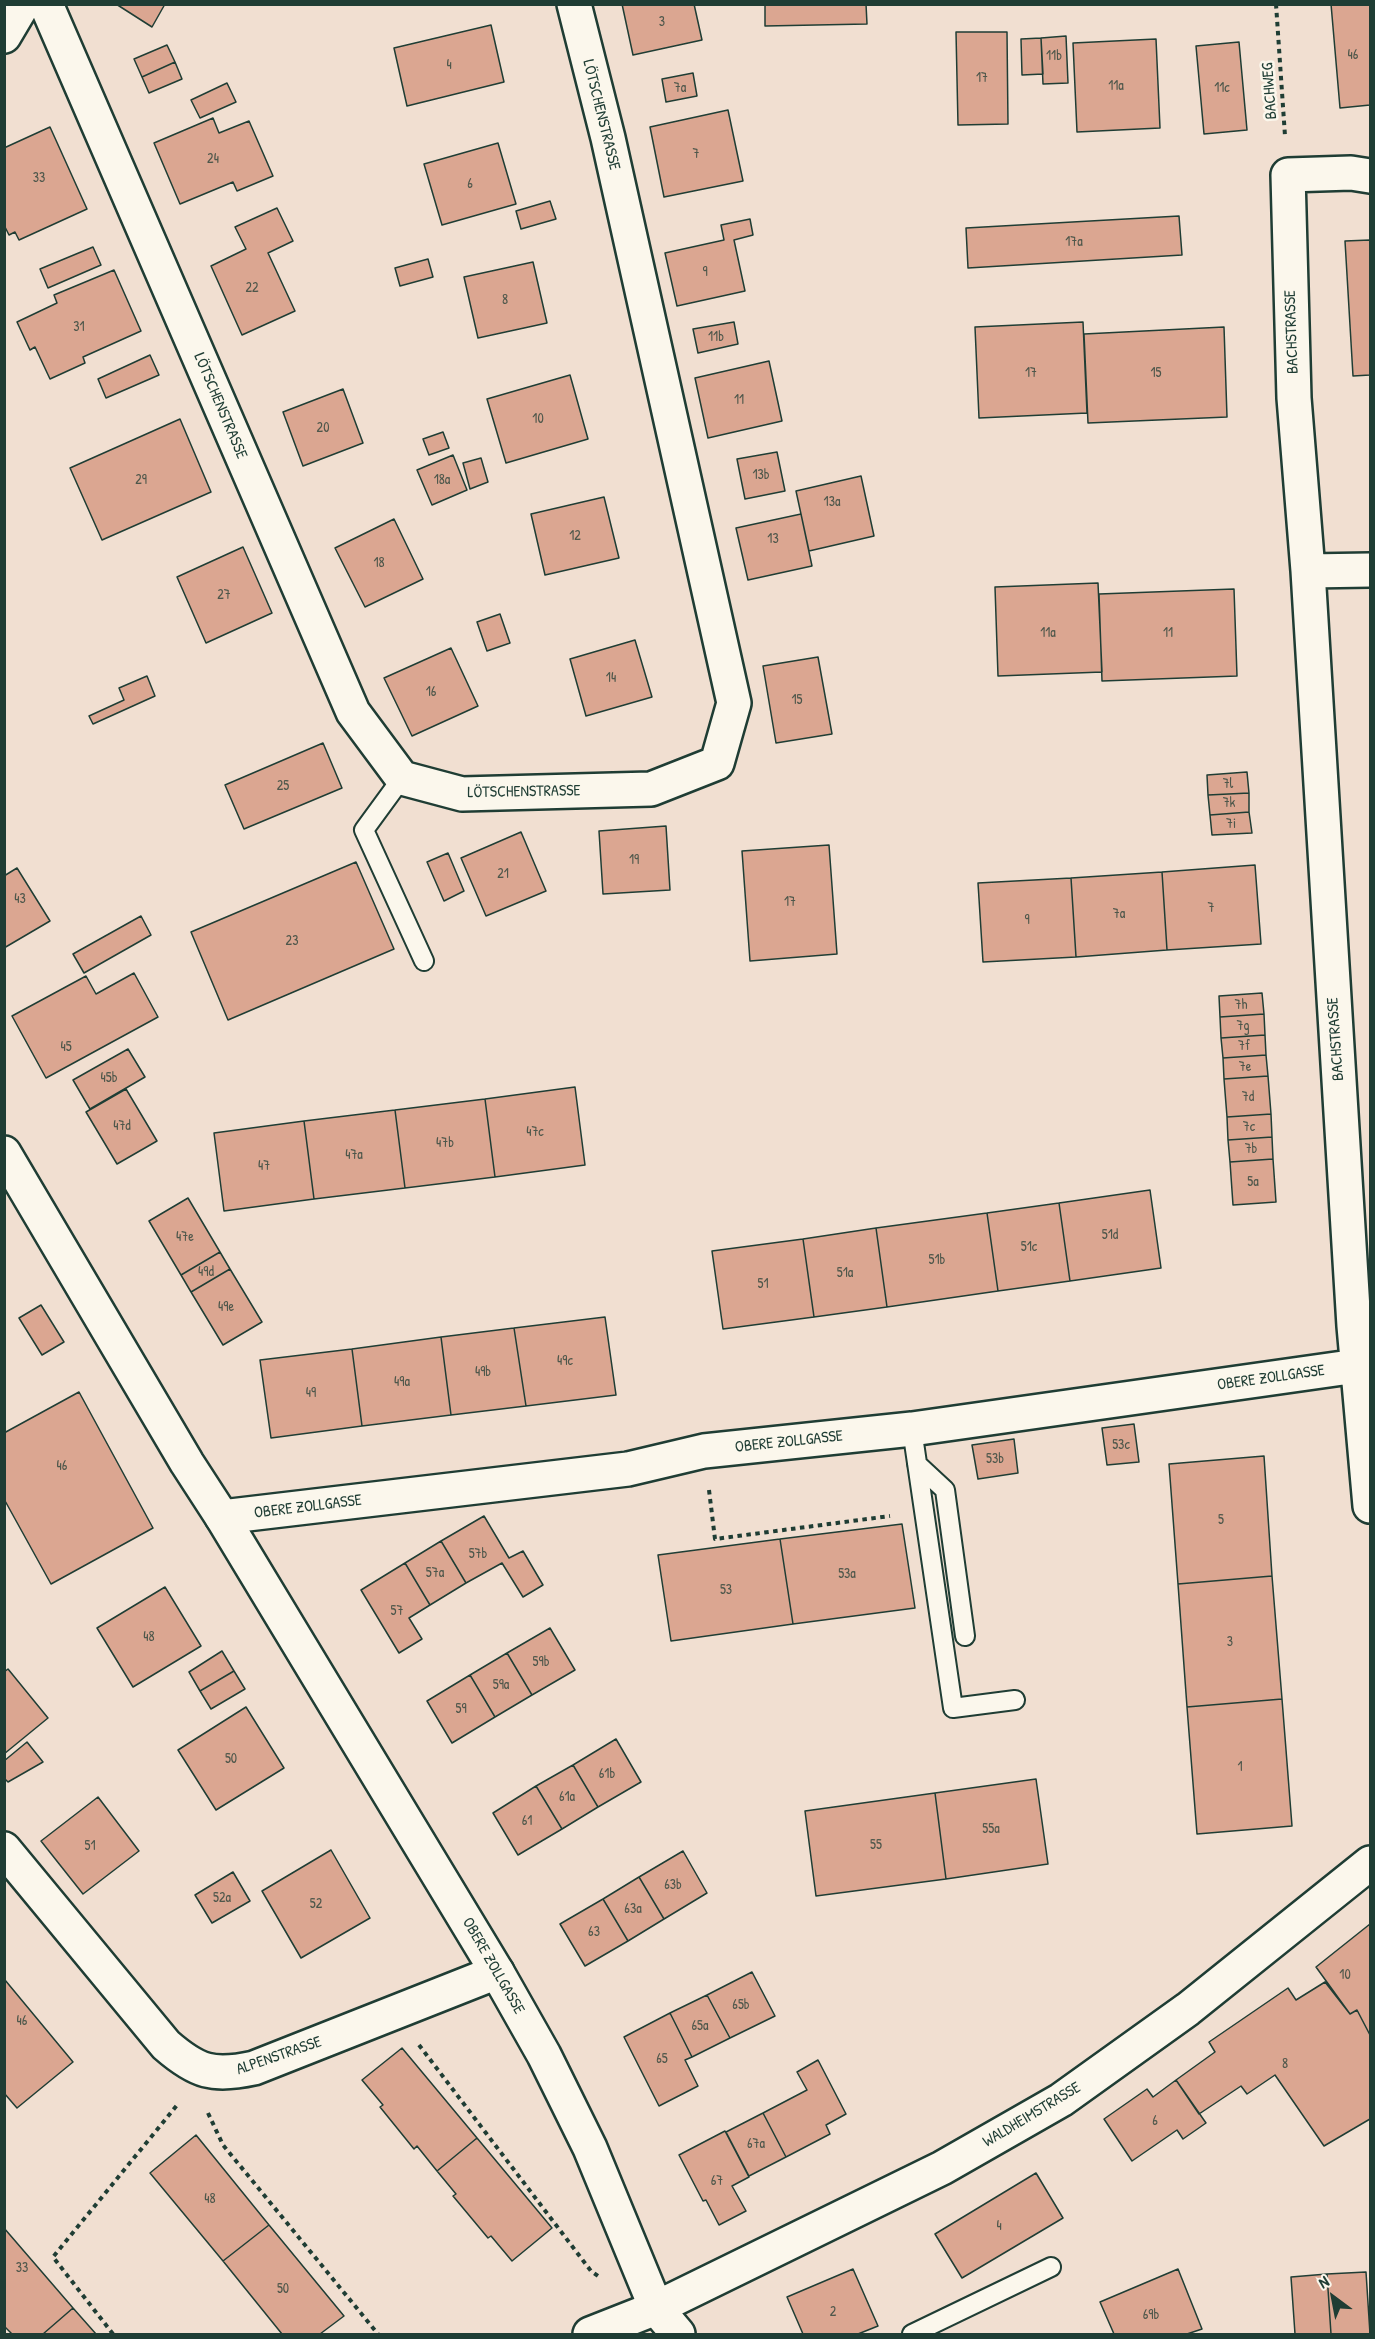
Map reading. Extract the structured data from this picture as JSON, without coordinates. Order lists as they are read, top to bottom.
{
  "streets": {
    "street": [
      "LÖTSCHENSTRASSE",
      "BACHSTRASSE",
      "OBERE ZOLLGASSE",
      "ALPENSTRASSE",
      "WALDHEIMSTRASSE"
    ],
    "path": ["BACHWEG"]
  },
  "crossings": [
    ["BACHWEG", "BACHSTRASSE"],
    ["BACHSTRASSE", "OBERE ZOLLGASSE"],
    ["OBERE ZOLLGASSE", "ALPENSTRASSE"],
    ["OBERE ZOLLGASSE", "WALDHEIMSTRASSE"]
  ],
  "house_numbers": [
    "3",
    "46",
    "11b",
    "4",
    "17",
    "11a",
    "7a",
    "11c",
    "7",
    "24",
    "33",
    "6",
    "17a",
    "9",
    "22",
    "8",
    "31",
    "11b",
    "17",
    "15",
    "11",
    "10",
    "20",
    "13b",
    "29",
    "18a",
    "13a",
    "12",
    "13",
    "18",
    "27",
    "11a",
    "11",
    "14",
    "16",
    "15",
    "7l",
    "25",
    "7k",
    "7i",
    "19",
    "21",
    "43",
    "17",
    "7",
    "7a",
    "9",
    "23",
    "7h",
    "7g",
    "7f",
    "45",
    "7e",
    "45b",
    "7d",
    "47d",
    "7c",
    "47c",
    "47b",
    "7b",
    "47a",
    "47",
    "5a",
    "51d",
    "47e",
    "51c",
    "51b",
    "49d",
    "51a",
    "51",
    "49e",
    "49c",
    "49b",
    "49a",
    "49",
    "53c",
    "53b",
    "46",
    "5",
    "57b",
    "57a",
    "53a",
    "53",
    "57",
    "48",
    "3",
    "59b",
    "59a",
    "59",
    "50",
    "1",
    "61b",
    "61a",
    "61",
    "55a",
    "55",
    "51",
    "63b",
    "52a",
    "52",
    "63a",
    "63",
    "10",
    "65b",
    "46",
    "65a",
    "65",
    "8",
    "6",
    "67a",
    "67",
    "48",
    "4",
    "33",
    "50",
    "2",
    "69b"
  ],
  "north": "top left"
}
